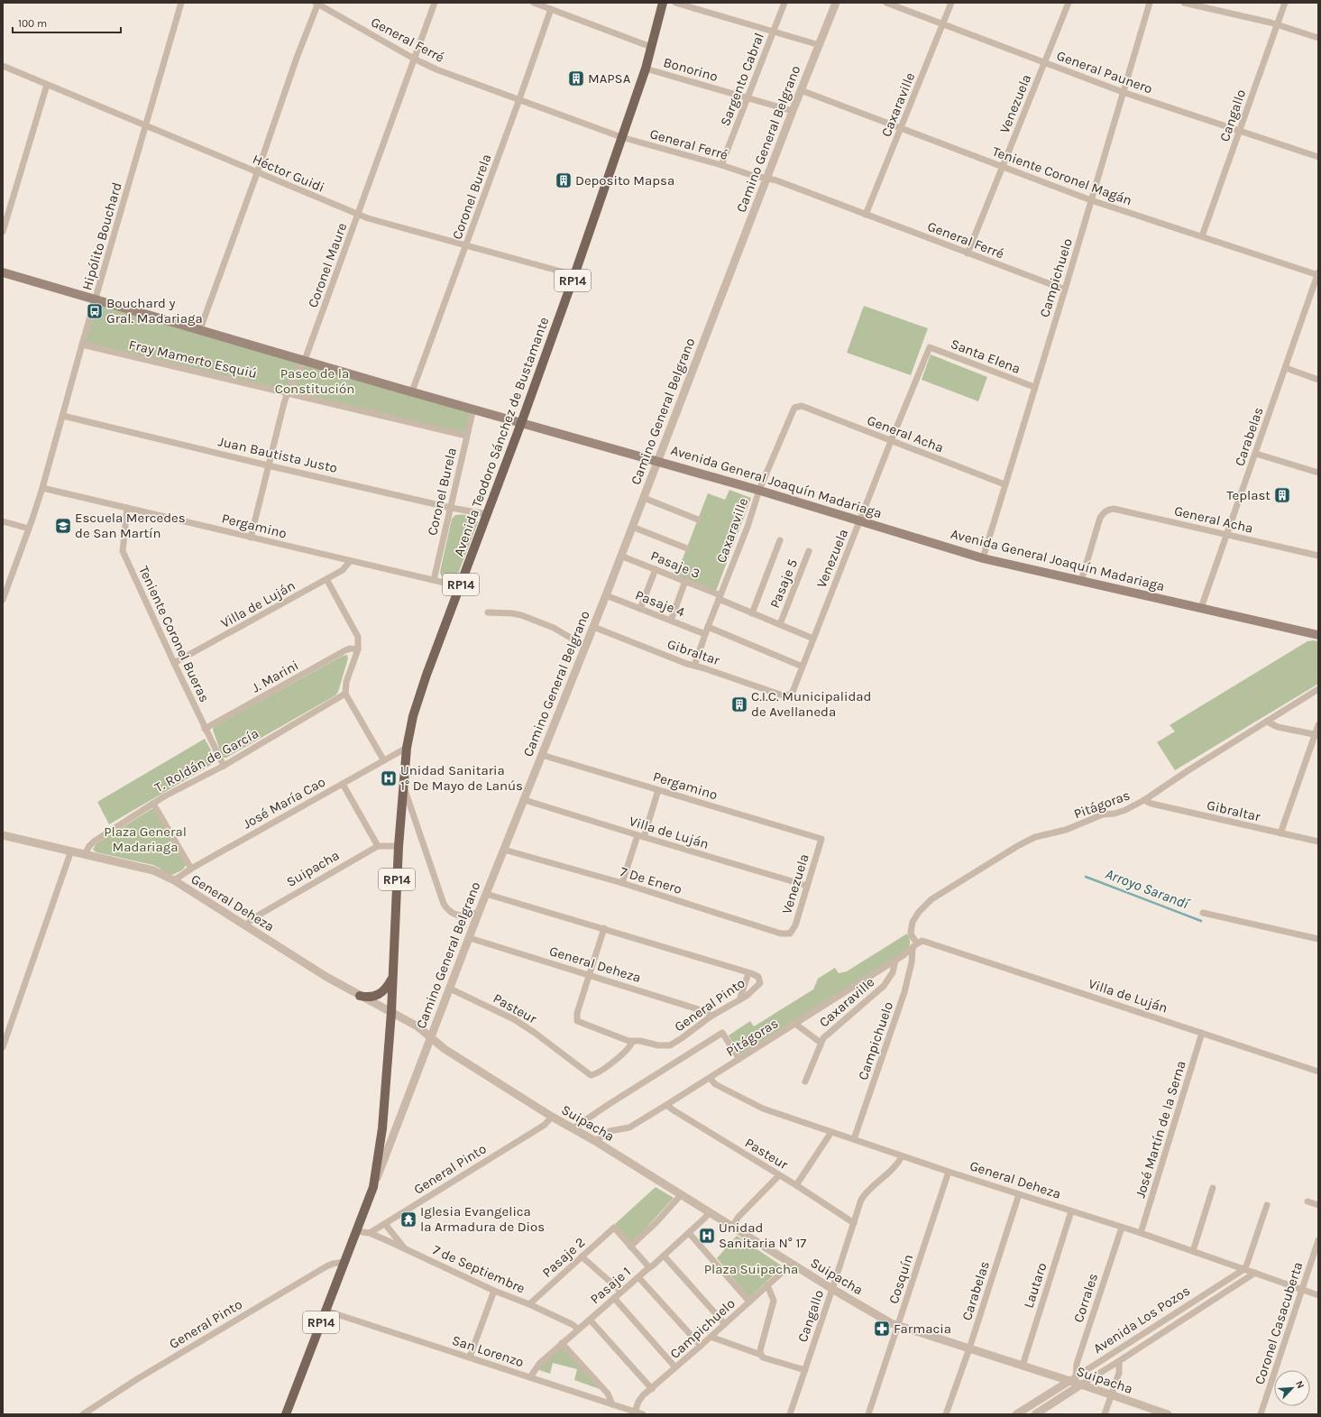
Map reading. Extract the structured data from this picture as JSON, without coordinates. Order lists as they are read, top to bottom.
{
  "streets": {
    "main road": [
      "Camino General Belgrano",
      "RP14",
      "Avenida Teodoro Sánchez de Bustamante",
      "Avenida General Joaquín Madariaga"
    ],
    "street": [
      "General Ferré",
      "Bonorino",
      "General Paunero",
      "Sargento Cabral",
      "Venezuela",
      "Caxaraville",
      "Cangallo",
      "Héctor Guidi",
      "Teniente Coronel Magán",
      "Coronel Burela",
      "Hipólito Bouchard",
      "Coronel Maure",
      "Campichuelo",
      "Santa Elena",
      "Fray Mamerto Esquiú",
      "General Acha",
      "Carabelas",
      "Juan Bautista Justo",
      "Pergamino",
      "Pasaje 3",
      "Pasaje 5",
      "Pasaje 4",
      "Villa de Luján",
      "Teniente Coronel Bueras",
      "Gibraltar",
      "J. Marini",
      "T. Roldán de García",
      "José María Cao",
      "Pitágoras",
      "Suipacha",
      "7 De Enero",
      "General Deheza",
      "General Pinto",
      "Pasteur",
      "José Martín de la Serna",
      "Pasaje 2",
      "7 de Septiembre",
      "Cosquín",
      "Pasaje 1",
      "Lautaro",
      "Corrales",
      "Avenida Los Pozos",
      "Coronel Casacuberta",
      "San Lorenzo"
    ]
  },
  "crossings": [
    ["General Ferré", "Sargento Cabral"],
    ["General Ferré", "Venezuela"],
    ["General Ferré", "Caxaraville"],
    ["General Ferré", "Camino General Belgrano"],
    ["General Ferré", "Coronel Burela"],
    ["General Ferré", "Coronel Maure"],
    ["General Ferré", "Campichuelo"],
    ["General Ferré", "Avenida Teodoro Sánchez de Bustamante"],
    ["Bonorino", "Sargento Cabral"],
    ["Bonorino", "Camino General Belgrano"],
    ["Bonorino", "Avenida Teodoro Sánchez de Bustamante"],
    ["General Paunero", "Venezuela"],
    ["General Paunero", "Caxaraville"],
    ["General Paunero", "Cangallo"],
    ["General Paunero", "Campichuelo"],
    ["Venezuela", "Teniente Coronel Magán"],
    ["Venezuela", "Santa Elena"],
    ["Venezuela", "General Acha"],
    ["Venezuela", "Avenida General Joaquín Madariaga"],
    ["Venezuela", "Pergamino"],
    ["Venezuela", "Pasaje 3"],
    ["Venezuela", "Villa de Luján"],
    ["Venezuela", "Gibraltar"],
    ["Venezuela", "7 De Enero"],
    ["Caxaraville", "Teniente Coronel Magán"],
    ["Caxaraville", "General Acha"],
    ["Caxaraville", "Avenida General Joaquín Madariaga"],
    ["Caxaraville", "Pasaje 3"],
    ["Caxaraville", "Pasaje 4"],
    ["Caxaraville", "Gibraltar"],
    ["Caxaraville", "Pitágoras"],
    ["Cangallo", "Teniente Coronel Magán"],
    ["Cangallo", "Suipacha"],
    ["Cangallo", "General Deheza"],
    ["Cangallo", "Pasteur"],
    ["Camino General Belgrano", "Teniente Coronel Magán"],
    ["Camino General Belgrano", "Avenida Teodoro Sánchez de Bustamante"],
    ["Camino General Belgrano", "Avenida General Joaquín Madariaga"],
    ["Camino General Belgrano", "Pergamino"],
    ["Camino General Belgrano", "Pasaje 3"],
    ["Camino General Belgrano", "Pasaje 4"],
    ["Camino General Belgrano", "Villa de Luján"],
    ["Camino General Belgrano", "Gibraltar"],
    ["Camino General Belgrano", "Suipacha"],
    ["Camino General Belgrano", "7 De Enero"],
    ["Camino General Belgrano", "General Deheza"],
    ["Camino General Belgrano", "General Pinto"],
    ["Camino General Belgrano", "Pasteur"],
    ["Camino General Belgrano", "San Lorenzo"],
    ["Héctor Guidi", "Coronel Burela"],
    ["Héctor Guidi", "Hipólito Bouchard"],
    ["Héctor Guidi", "Coronel Maure"],
    ["Héctor Guidi", "Avenida Teodoro Sánchez de Bustamante"],
    ["Teniente Coronel Magán", "Campichuelo"],
    ["Teniente Coronel Magán", "Carabelas"],
    ["Coronel Burela", "Fray Mamerto Esquiú"],
    ["Coronel Burela", "Juan Bautista Justo"],
    ["Coronel Burela", "Avenida General Joaquín Madariaga"],
    ["Coronel Burela", "Pergamino"],
    ["Hipólito Bouchard", "Fray Mamerto Esquiú"],
    ["Hipólito Bouchard", "Juan Bautista Justo"],
    ["Hipólito Bouchard", "Avenida General Joaquín Madariaga"],
    ["Hipólito Bouchard", "Pergamino"],
    ["Coronel Maure", "Fray Mamerto Esquiú"],
    ["Coronel Maure", "Juan Bautista Justo"],
    ["Coronel Maure", "Avenida General Joaquín Madariaga"],
    ["Coronel Maure", "Pergamino"],
    ["Campichuelo", "Santa Elena"],
    ["Campichuelo", "General Acha"],
    ["Campichuelo", "Avenida General Joaquín Madariaga"],
    ["Campichuelo", "Pitágoras"],
    ["Campichuelo", "Suipacha"],
    ["Campichuelo", "General Deheza"],
    ["Campichuelo", "San Lorenzo"],
    ["General Acha", "Carabelas"],
    ["General Acha", "Avenida General Joaquín Madariaga"],
    ["Avenida Teodoro Sánchez de Bustamante", "Juan Bautista Justo"],
    ["Avenida Teodoro Sánchez de Bustamante", "Avenida General Joaquín Madariaga"],
    ["Avenida Teodoro Sánchez de Bustamante", "Pergamino"],
    ["Avenida Teodoro Sánchez de Bustamante", "José María Cao"],
    ["Avenida Teodoro Sánchez de Bustamante", "General Deheza"],
    ["Carabelas", "Avenida General Joaquín Madariaga"],
    ["Carabelas", "Suipacha"],
    ["Carabelas", "General Deheza"],
    ["Pergamino", "Villa de Luján"],
    ["Pergamino", "Teniente Coronel Bueras"],
    ["Pasaje 3", "Pasaje 5"],
    ["Villa de Luján", "Teniente Coronel Bueras"],
    ["Villa de Luján", "Pitágoras"],
    ["Villa de Luján", "José Martín de la Serna"],
    ["Teniente Coronel Bueras", "J. Marini"],
    ["Teniente Coronel Bueras", "T. Roldán de García"],
    ["Gibraltar", "Pitágoras"],
    ["T. Roldán de García", "General Deheza"],
    ["José María Cao", "General Deheza"],
    ["Pitágoras", "Suipacha"],
    ["Pitágoras", "General Deheza"],
    ["Pitágoras", "Pasteur"],
    ["Suipacha", "General Deheza"],
    ["Suipacha", "General Pinto"],
    ["Suipacha", "Cosquín"],
    ["Suipacha", "Pasaje 1"],
    ["Suipacha", "Lautaro"],
    ["Suipacha", "Corrales"],
    ["Suipacha", "Avenida Los Pozos"],
    ["General Deheza", "General Pinto"],
    ["General Deheza", "José Martín de la Serna"],
    ["General Deheza", "Cosquín"],
    ["General Deheza", "Lautaro"],
    ["General Deheza", "Corrales"],
    ["General Deheza", "Avenida Los Pozos"],
    ["General Deheza", "Coronel Casacuberta"],
    ["General Pinto", "Pasteur"],
    ["General Pinto", "7 de Septiembre"],
    ["Pasaje 2", "7 de Septiembre"],
    ["Pasaje 2", "Pasaje 1"],
    ["7 de Septiembre", "Pasaje 1"],
    ["Pasaje 1", "San Lorenzo"],
    ["Corrales", "Avenida Los Pozos"]
  ],
  "water": ["Arroyo Sarandí"],
  "parks": ["Paseo de la Constitución", "Plaza General Madariaga", "Plaza Suipacha"],
  "places": {
    "building": [
      "MAPSA",
      "Deposito Mapsa",
      "Teplast",
      "C.I.C. Municipalidad de Avellaneda"
    ],
    "bus stop": ["Bouchard y Gral. Madariaga"],
    "school or university": ["Escuela Mercedes de San Martín"],
    "hospital": ["Unidad Sanitaria 1° De Mayo de Lanús", "Unidad Sanitaria N° 17"],
    "temple": ["Iglesia Evangelica la Armadura de Dios"],
    "pharmacy": ["Farmacia"]
  },
  "scale_bar": "100 m",
  "north": "top right"
}
